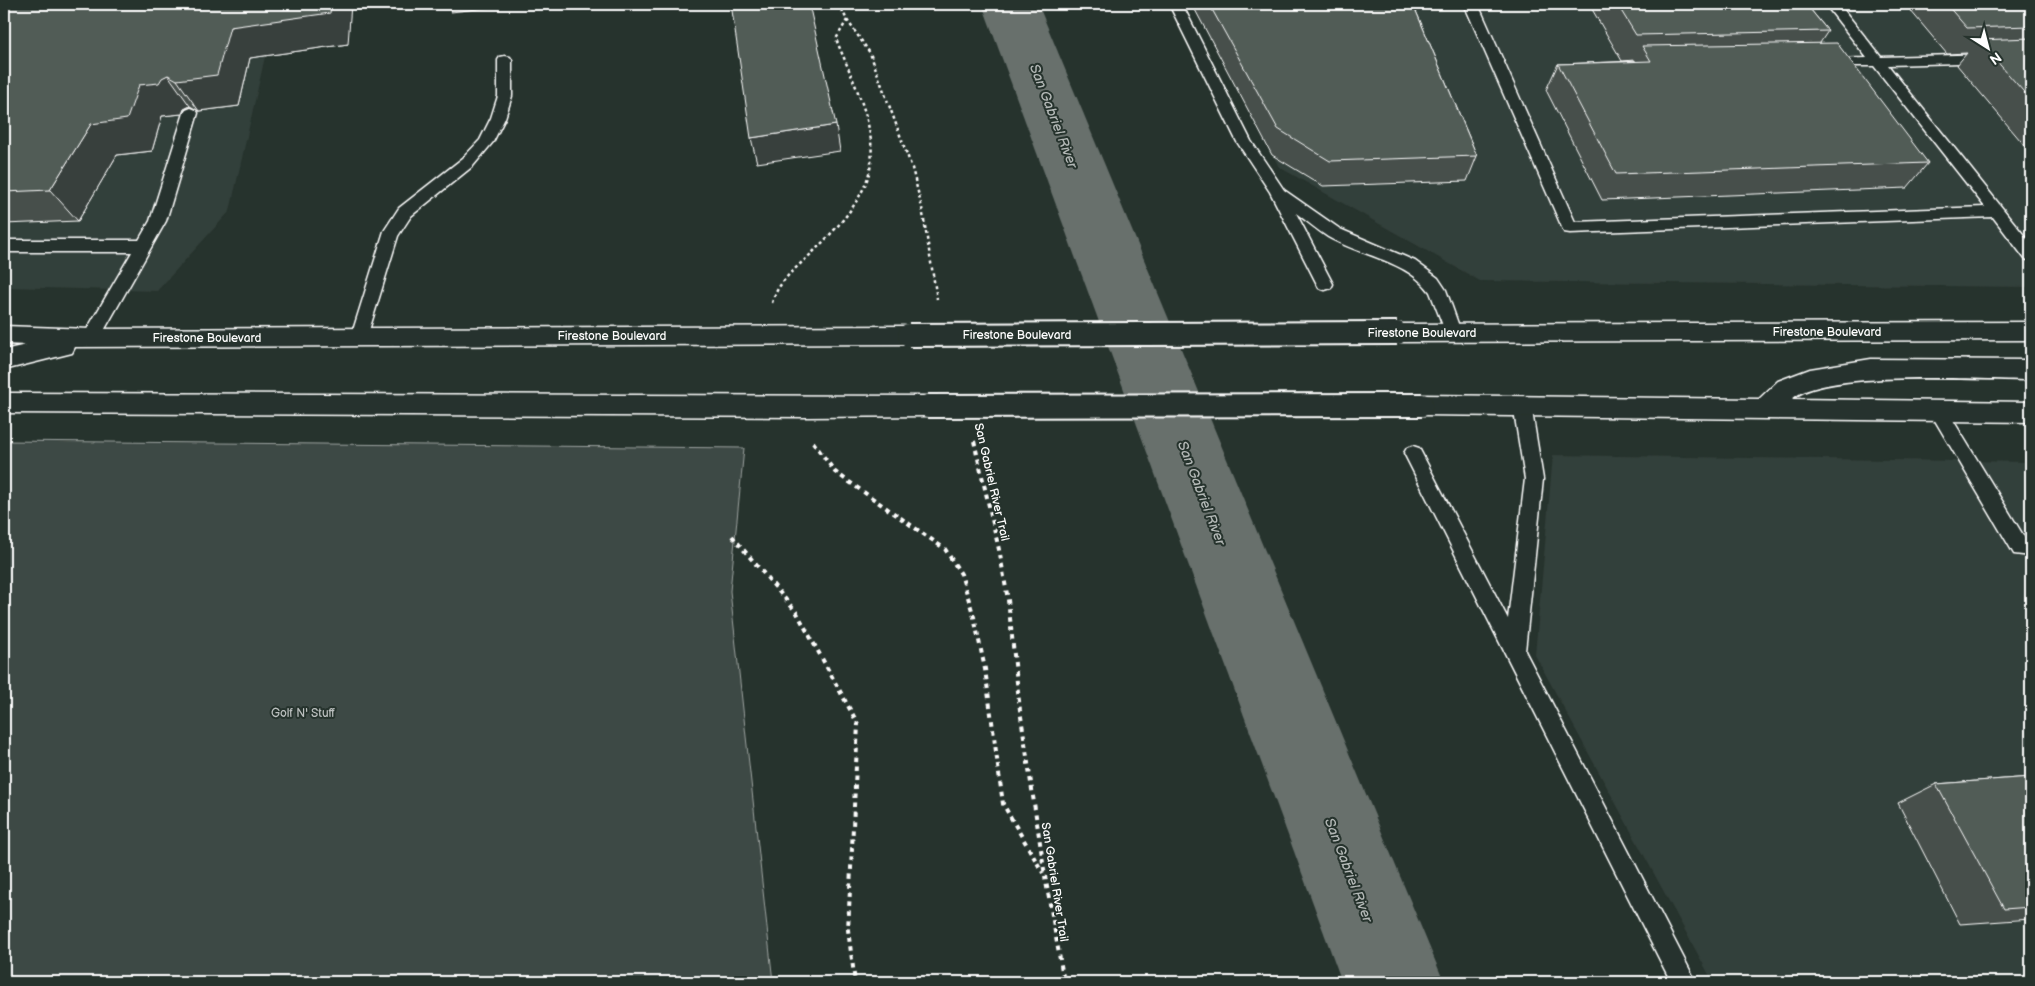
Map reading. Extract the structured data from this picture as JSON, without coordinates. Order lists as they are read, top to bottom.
{
  "streets": {
    "main road": ["Firestone Boulevard"],
    "path": ["San Gabriel River Trail"]
  },
  "water": ["San Gabriel River"],
  "parks": ["Golf N' Stuff"],
  "north": "bottom right"
}
